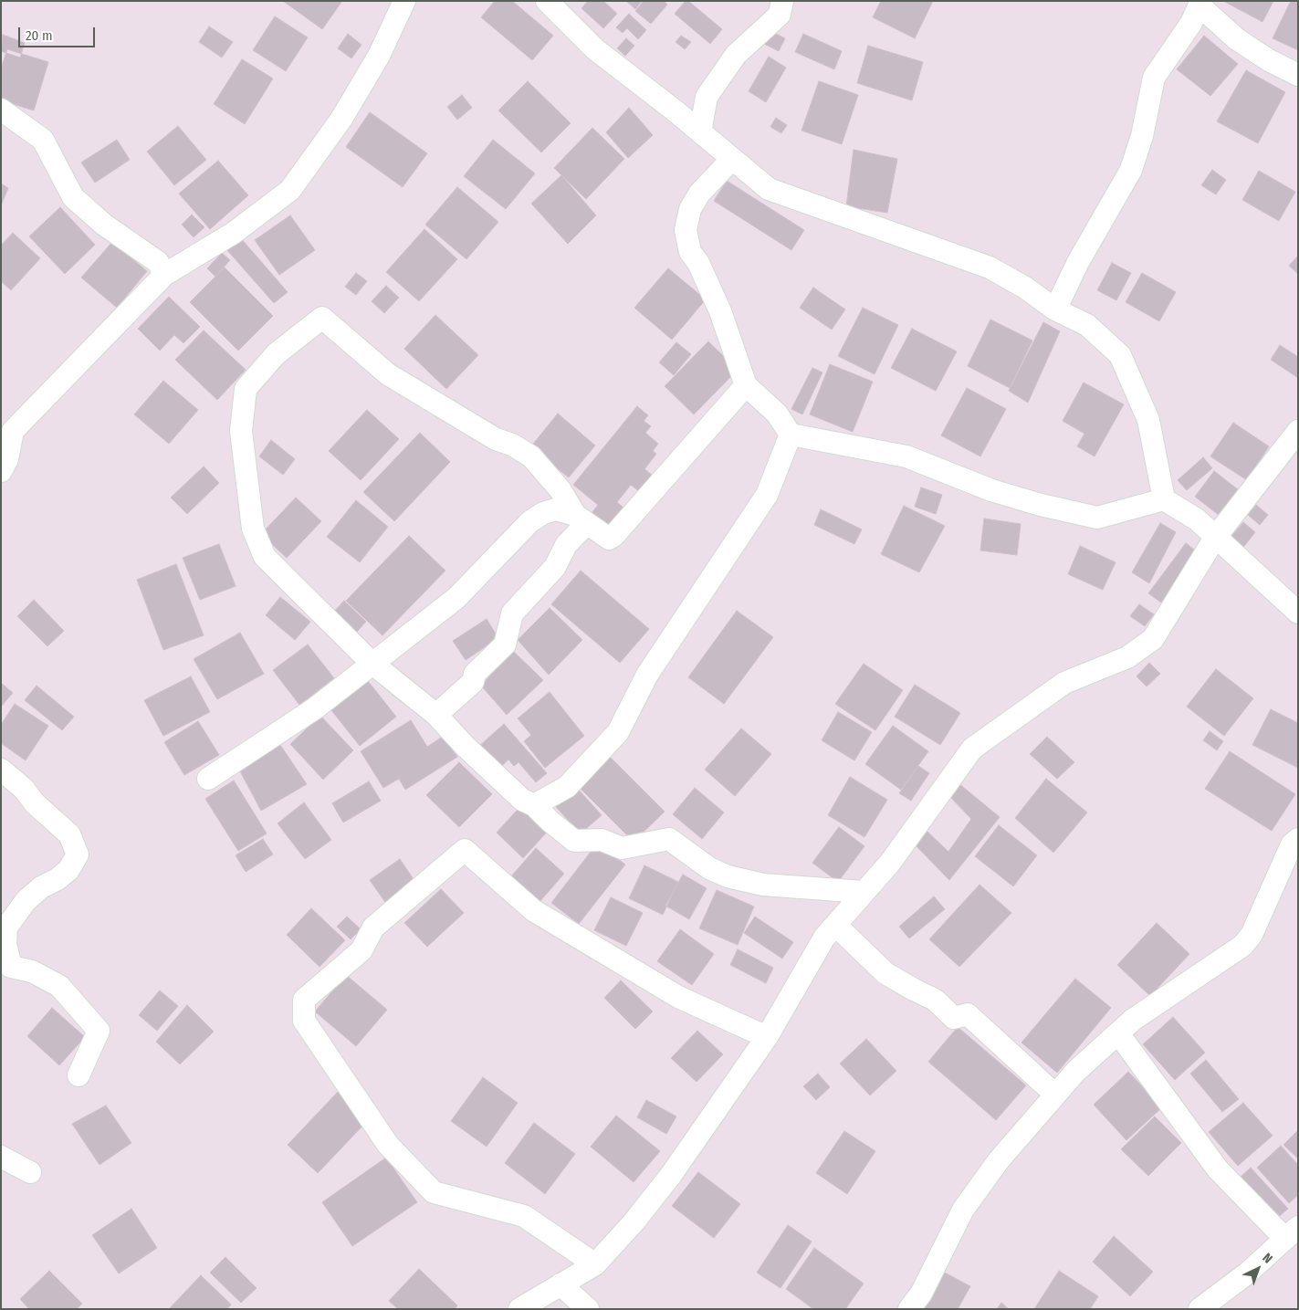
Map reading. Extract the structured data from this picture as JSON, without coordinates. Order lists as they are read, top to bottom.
{
  "scale_bar": "20 m",
  "north": "top right"
}
